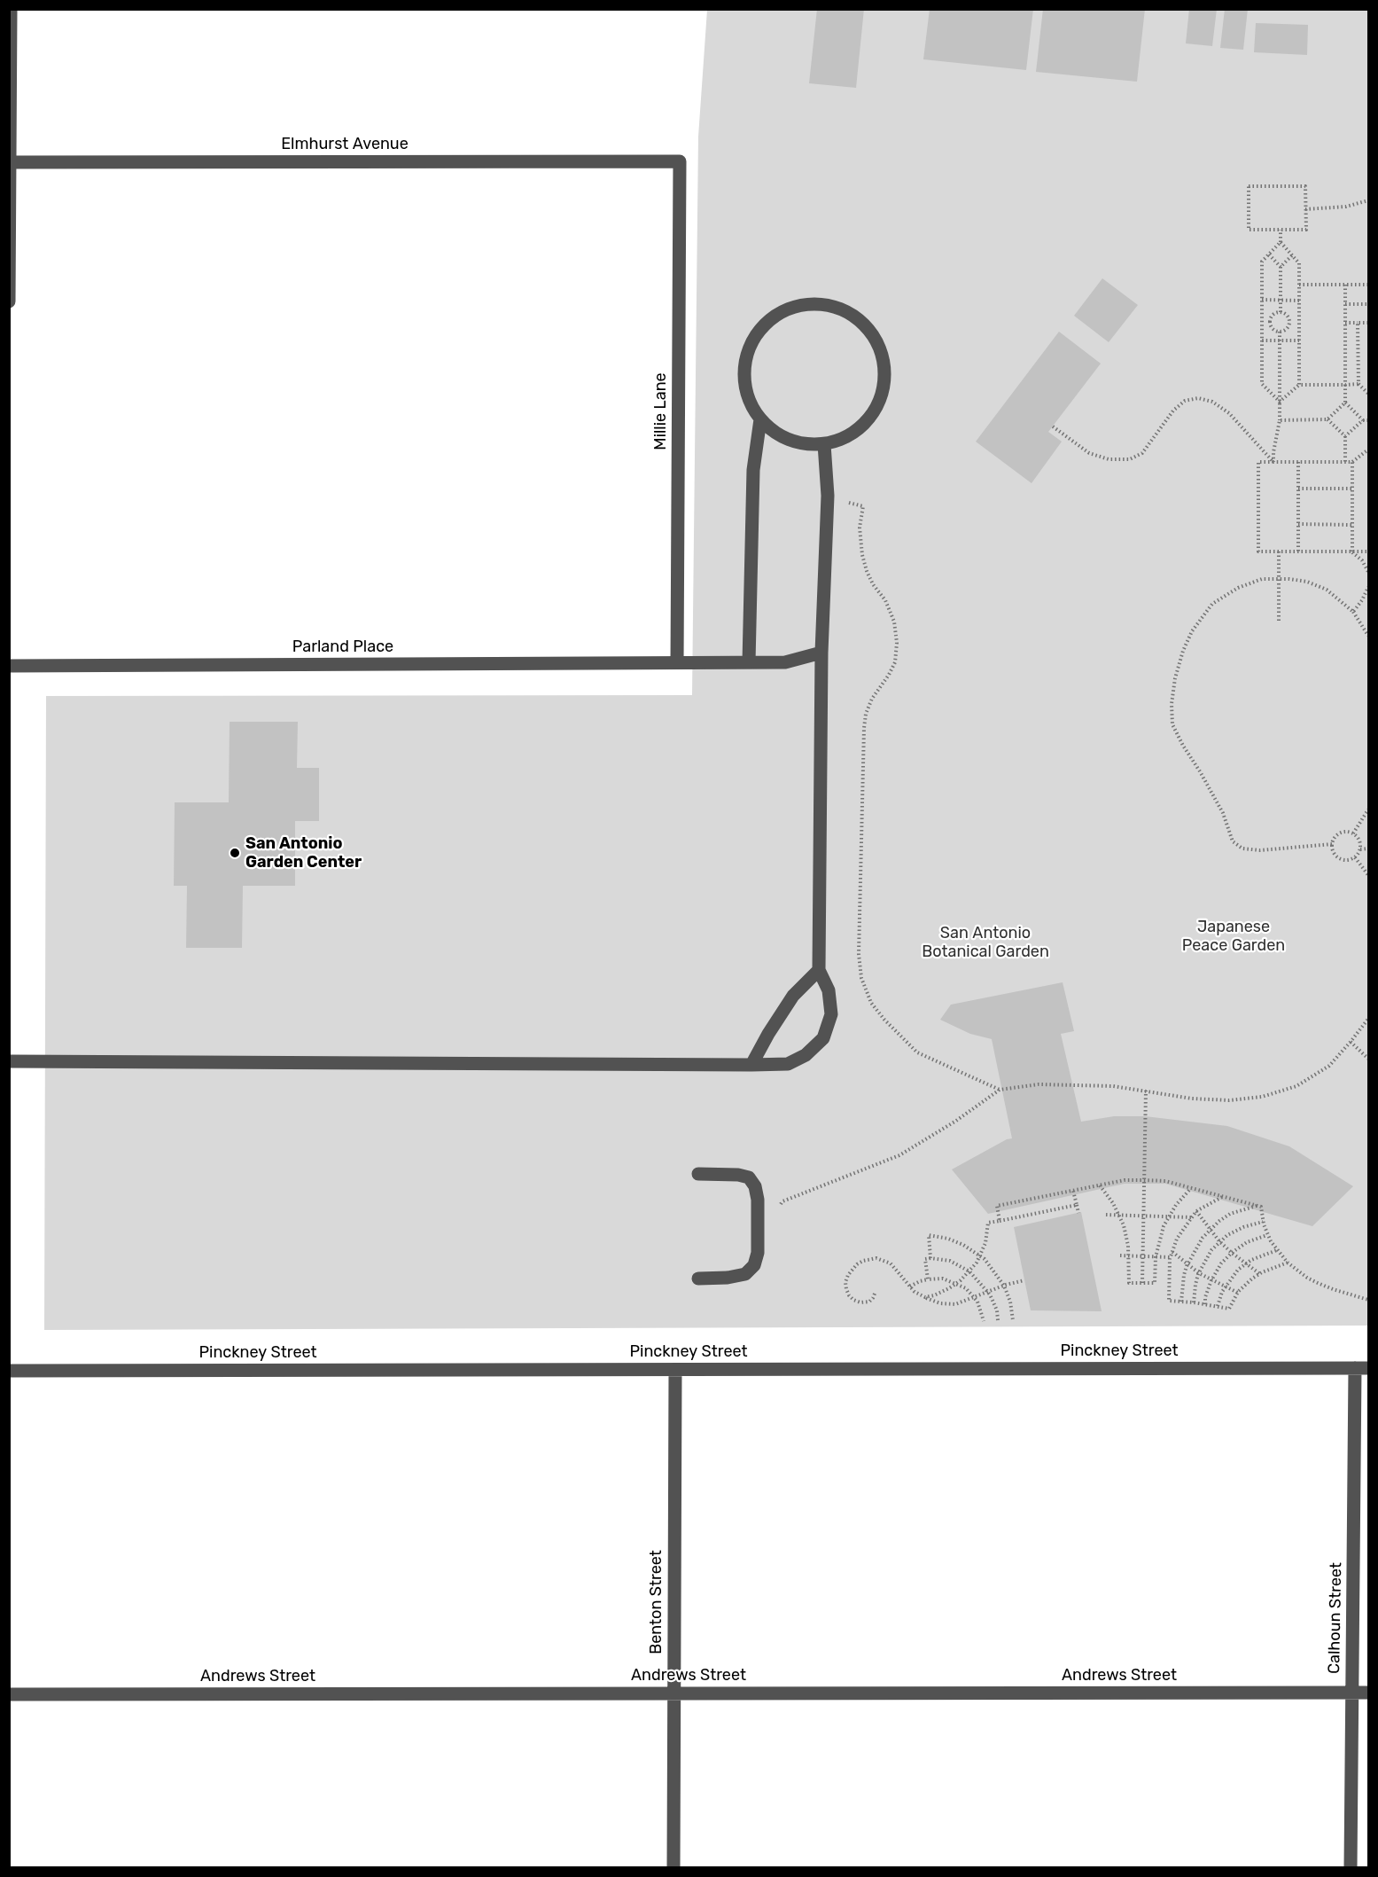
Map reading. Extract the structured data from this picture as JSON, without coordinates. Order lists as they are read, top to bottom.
{
  "streets": {
    "street": [
      "Elmhurst Avenue",
      "Millie Lane",
      "Parland Place",
      "Pinckney Street",
      "Benton Street",
      "Calhoun Street",
      "Andrews Street"
    ]
  },
  "crossings": [
    ["Elmhurst Avenue", "Millie Lane"],
    ["Millie Lane", "Parland Place"],
    ["Pinckney Street", "Benton Street"],
    ["Pinckney Street", "Calhoun Street"],
    ["Benton Street", "Andrews Street"],
    ["Calhoun Street", "Andrews Street"]
  ],
  "parks": ["Japanese Peace Garden", "San Antonio Botanical Garden"],
  "places": ["San Antonio Garden Center"]
}
